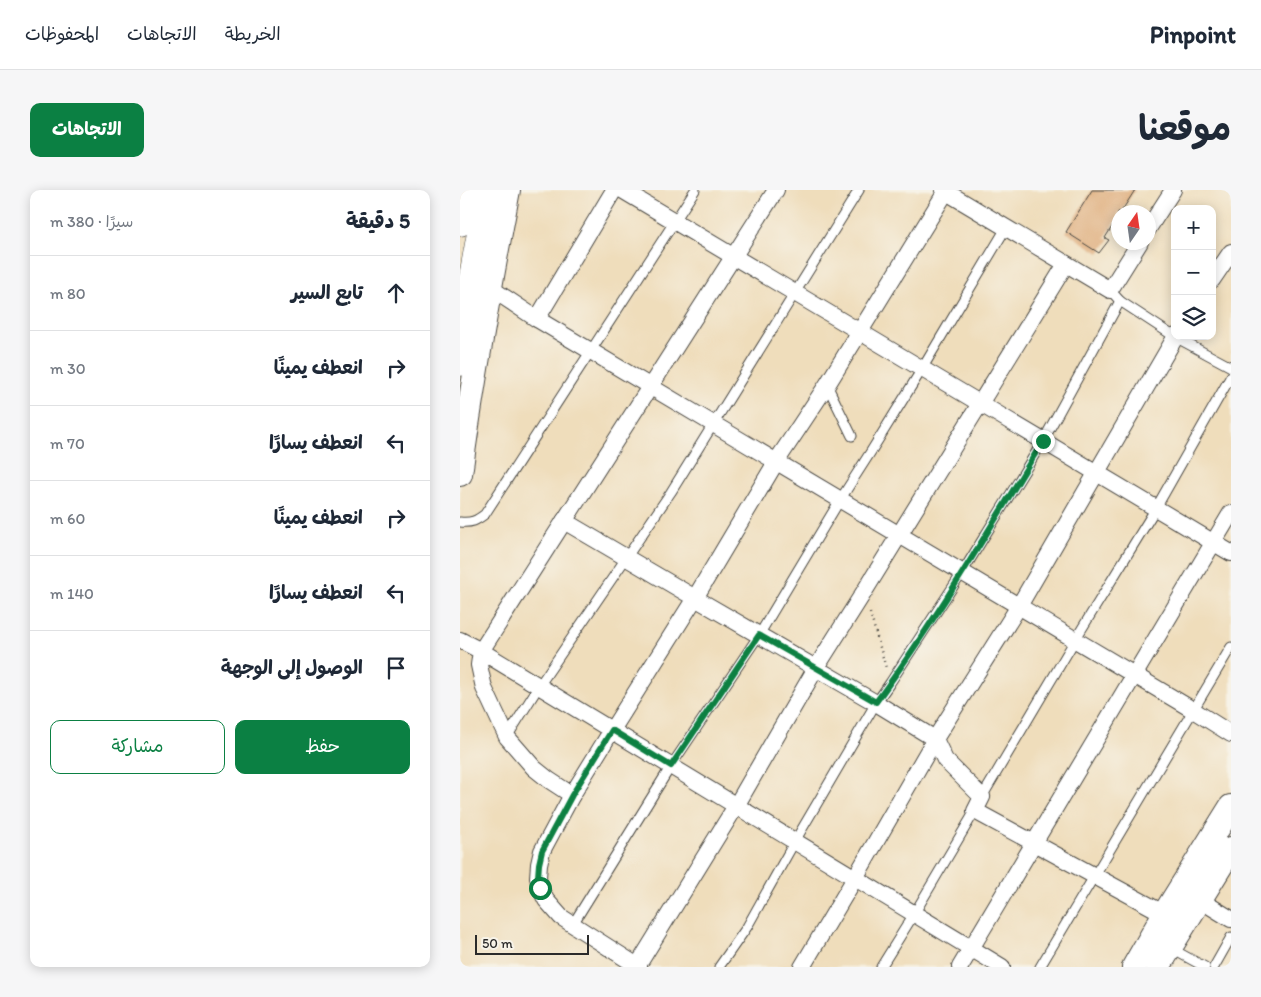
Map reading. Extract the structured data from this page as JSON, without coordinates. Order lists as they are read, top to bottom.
{
  "scale_bar": "50 m",
  "north": "top",
  "page": {
    "header": "Pinpoint",
    "nav": ["الخريطة", "الاتجاهات", "المحفوظات"],
    "title": "موقعنا",
    "buttons": [
      "الاتجاهات",
      ["حفظ", "مشاركة"]
    ],
    "heading": ["5 دقيقة", "سيرًا · 380 m"],
    "map_buttons": ["+", "−"],
    "list": [
      ["تابع السير", "80 m"],
      ["انعطف يمينًا", "30 m"],
      ["انعطف يسارًا", "70 m"],
      ["انعطف يمينًا", "60 m"],
      ["انعطف يسارًا", "140 m"],
      "الوصول إلى الوجهة"
    ],
    "scale": "50 m"
  }
}
